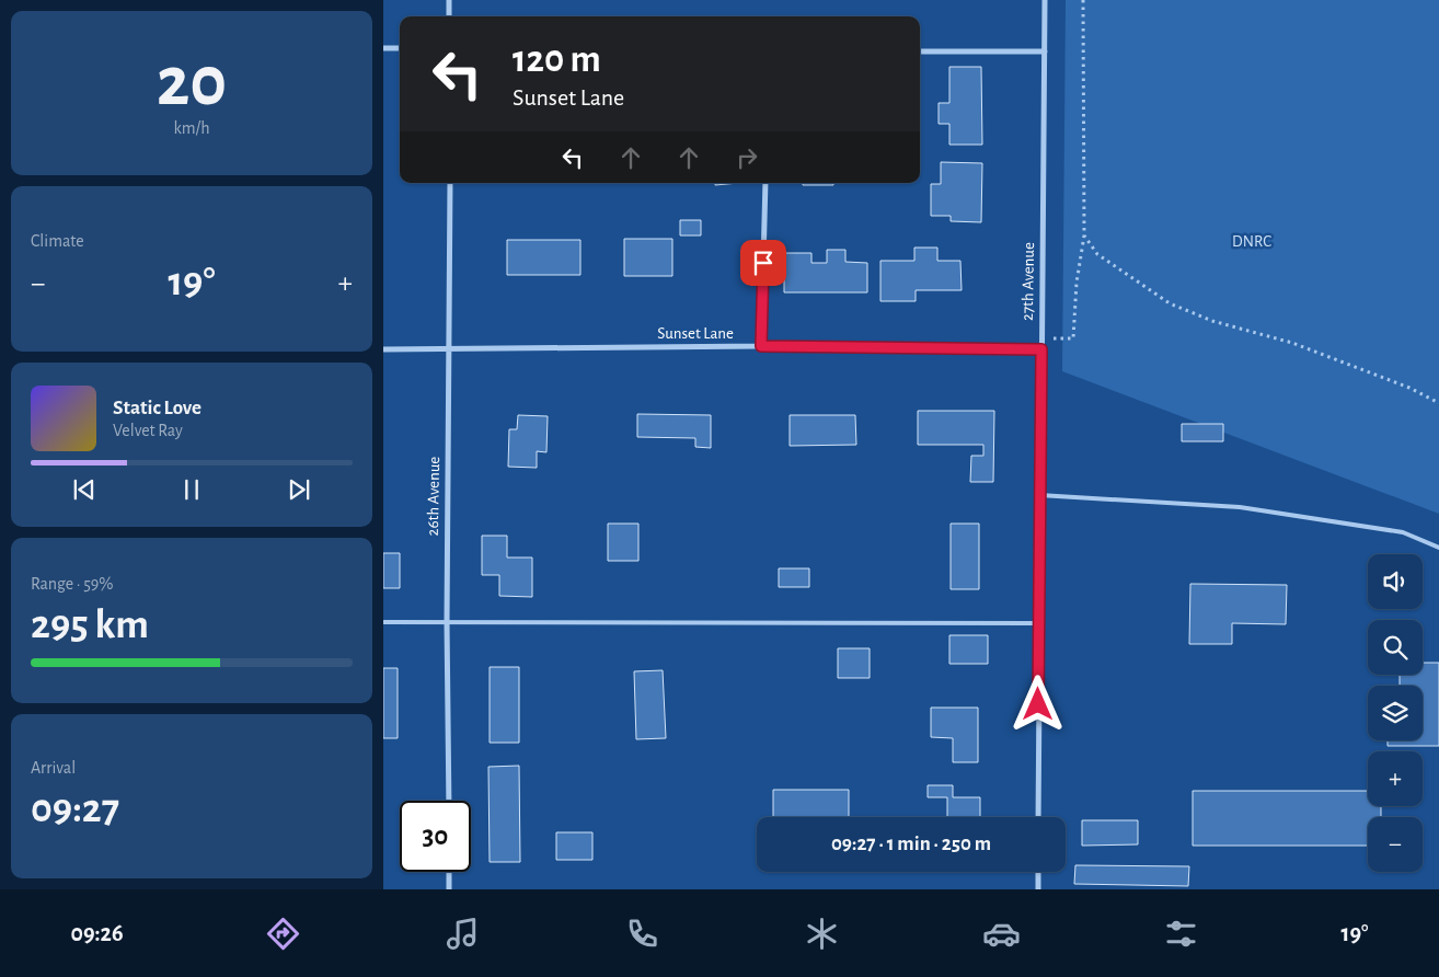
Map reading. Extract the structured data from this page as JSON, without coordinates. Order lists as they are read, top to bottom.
{
  "streets": {
    "street": ["27th Avenue", "Sunset Lane", "26th Avenue"]
  },
  "crossings": [
    ["27th Avenue", "Sunset Lane"],
    ["Sunset Lane", "26th Avenue"]
  ],
  "parks": ["DNRC"],
  "page": {
    "tile": [
      ["20", "km/h"],
      "Climate",
      ["Range · 59%", "295 km"],
      ["Arrival", "09:27"]
    ],
    "turn": ["120 m", "Sunset Lane"],
    "heat": ["−", "19°", "+"],
    "song": ["Static Love", "Velvet Ray"],
    "map_buttons": ["+", "−"],
    "limit": "30",
    "trip": "09:27 · 1 min · 250 m",
    "tabs": ["09:26", "19°"]
  }
}
